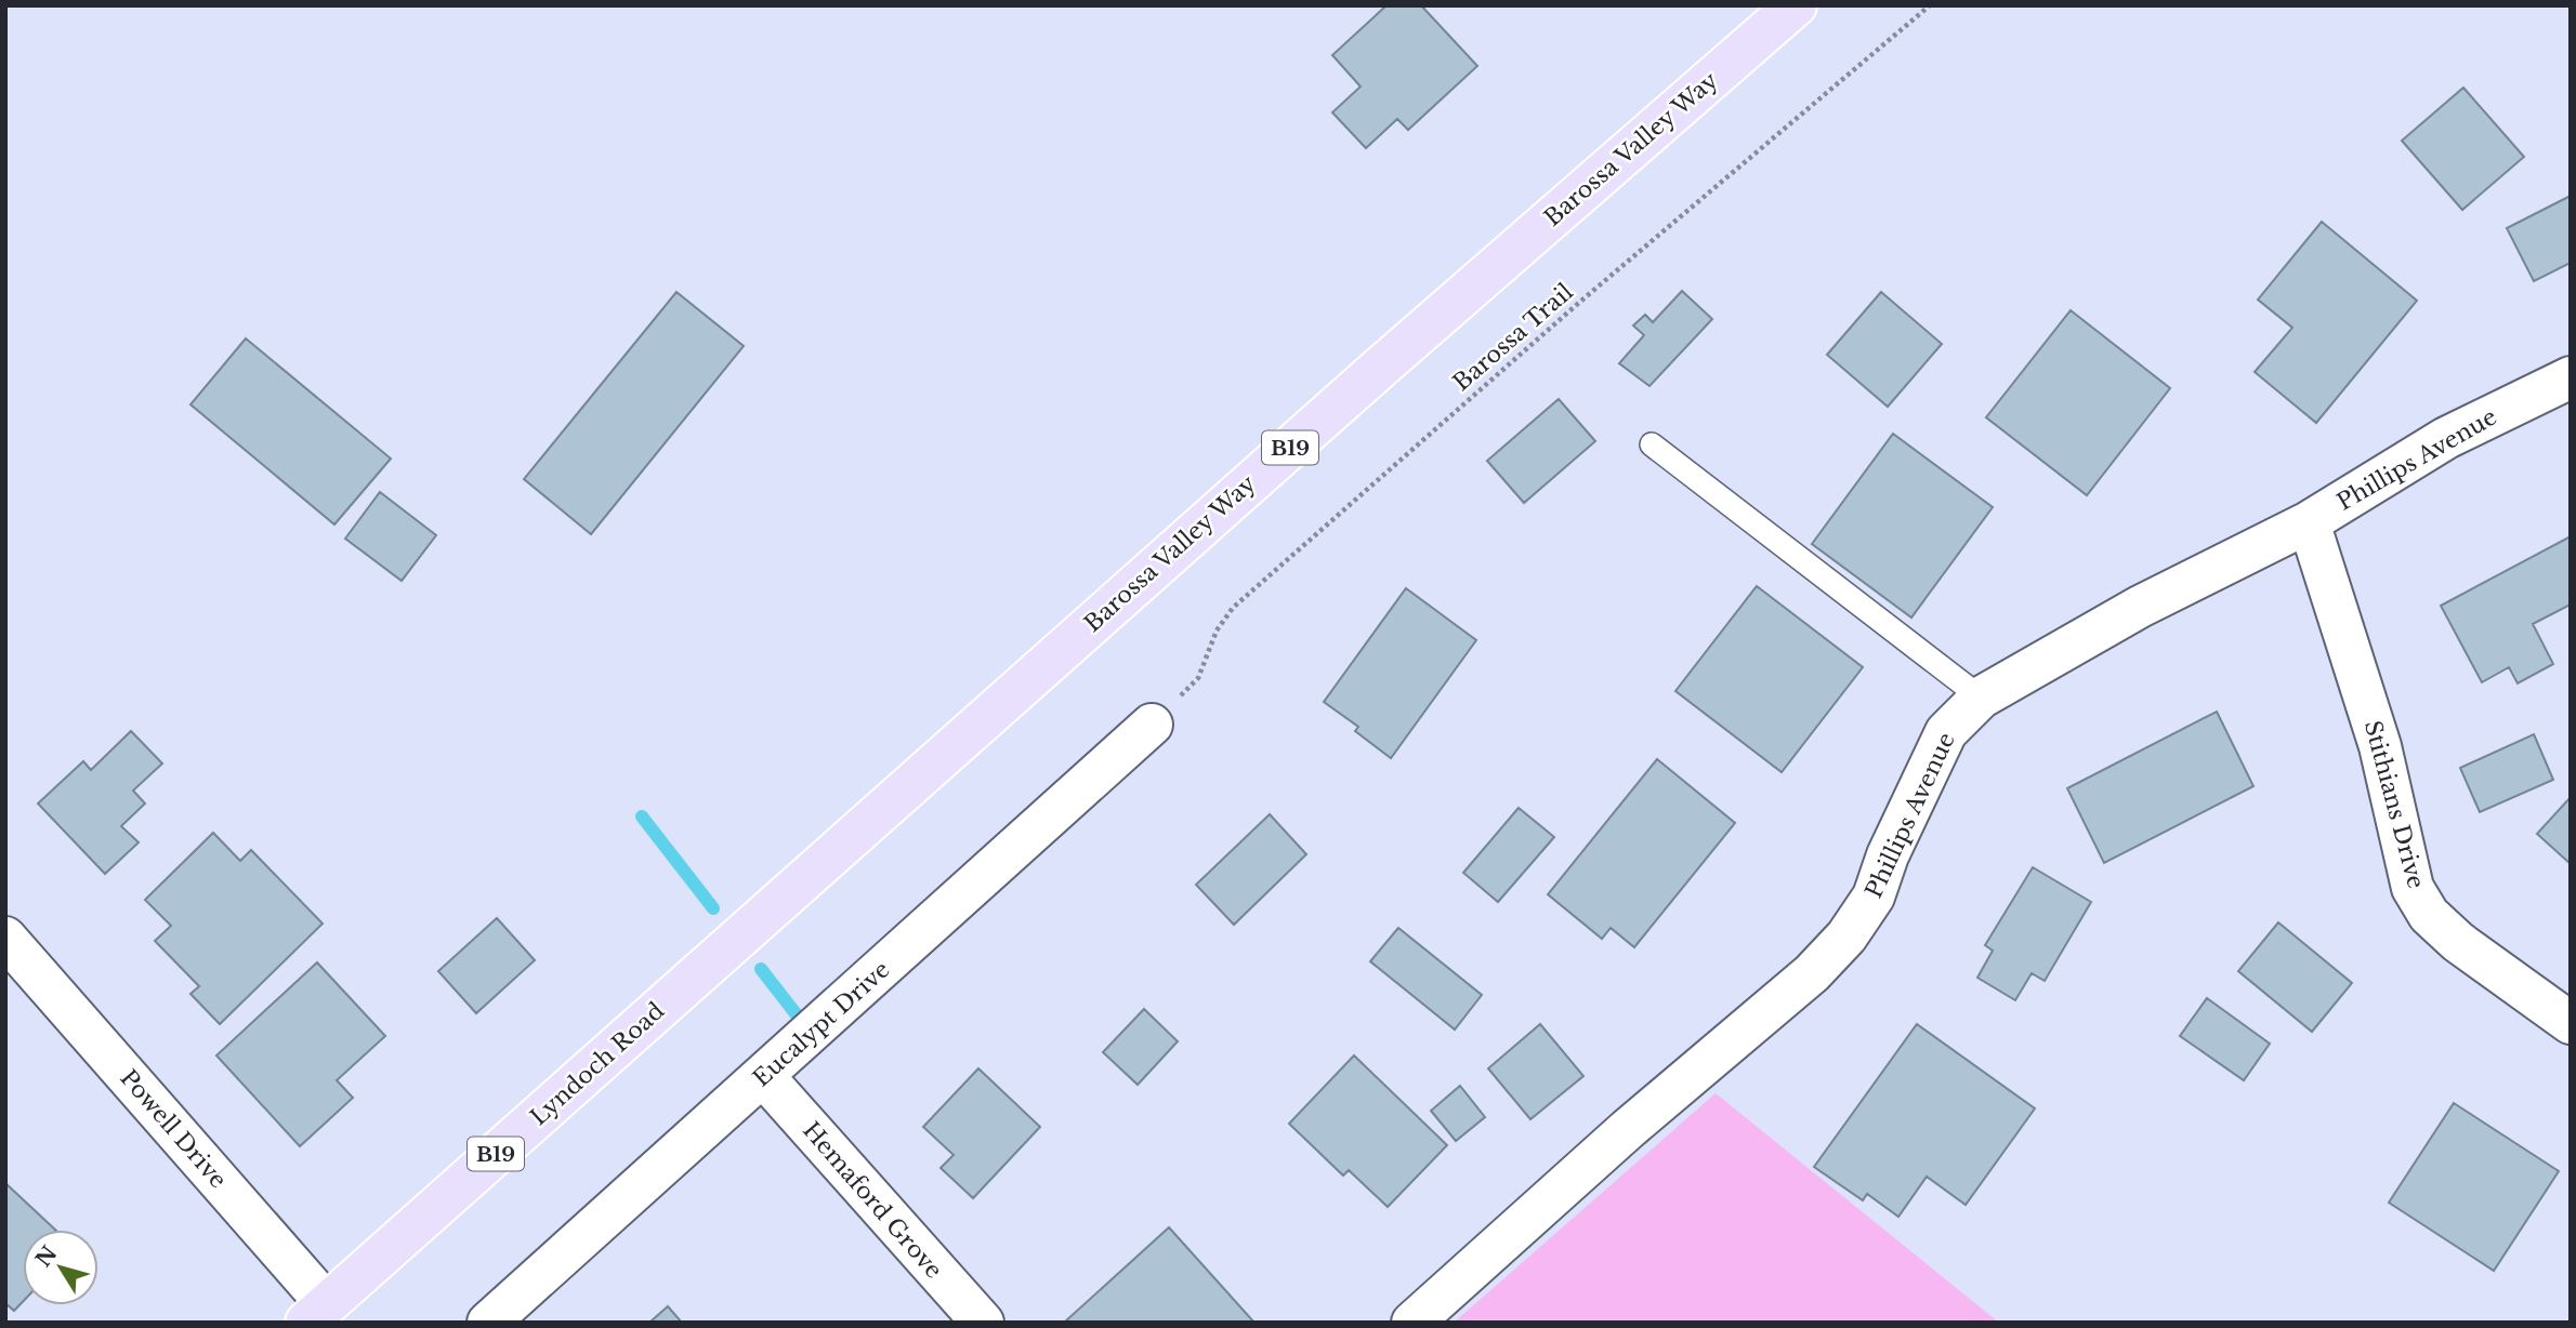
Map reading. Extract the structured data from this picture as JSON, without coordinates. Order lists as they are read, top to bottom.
{
  "streets": {
    "main road": ["Barossa Valley Way", "B19", "Lyndoch Road"],
    "street": [
      "Phillips Avenue",
      "Stithians Drive",
      "Eucalypt Drive",
      "Powell Drive",
      "Hemaford Grove"
    ],
    "path": ["Barossa Trail"]
  },
  "crossings": [
    ["Barossa Valley Way", "Lyndoch Road"],
    ["Barossa Trail", "Eucalypt Drive"],
    ["Phillips Avenue", "Stithians Drive"],
    ["Eucalypt Drive", "Hemaford Grove"],
    ["Lyndoch Road", "Powell Drive"]
  ],
  "north": "top left"
}
